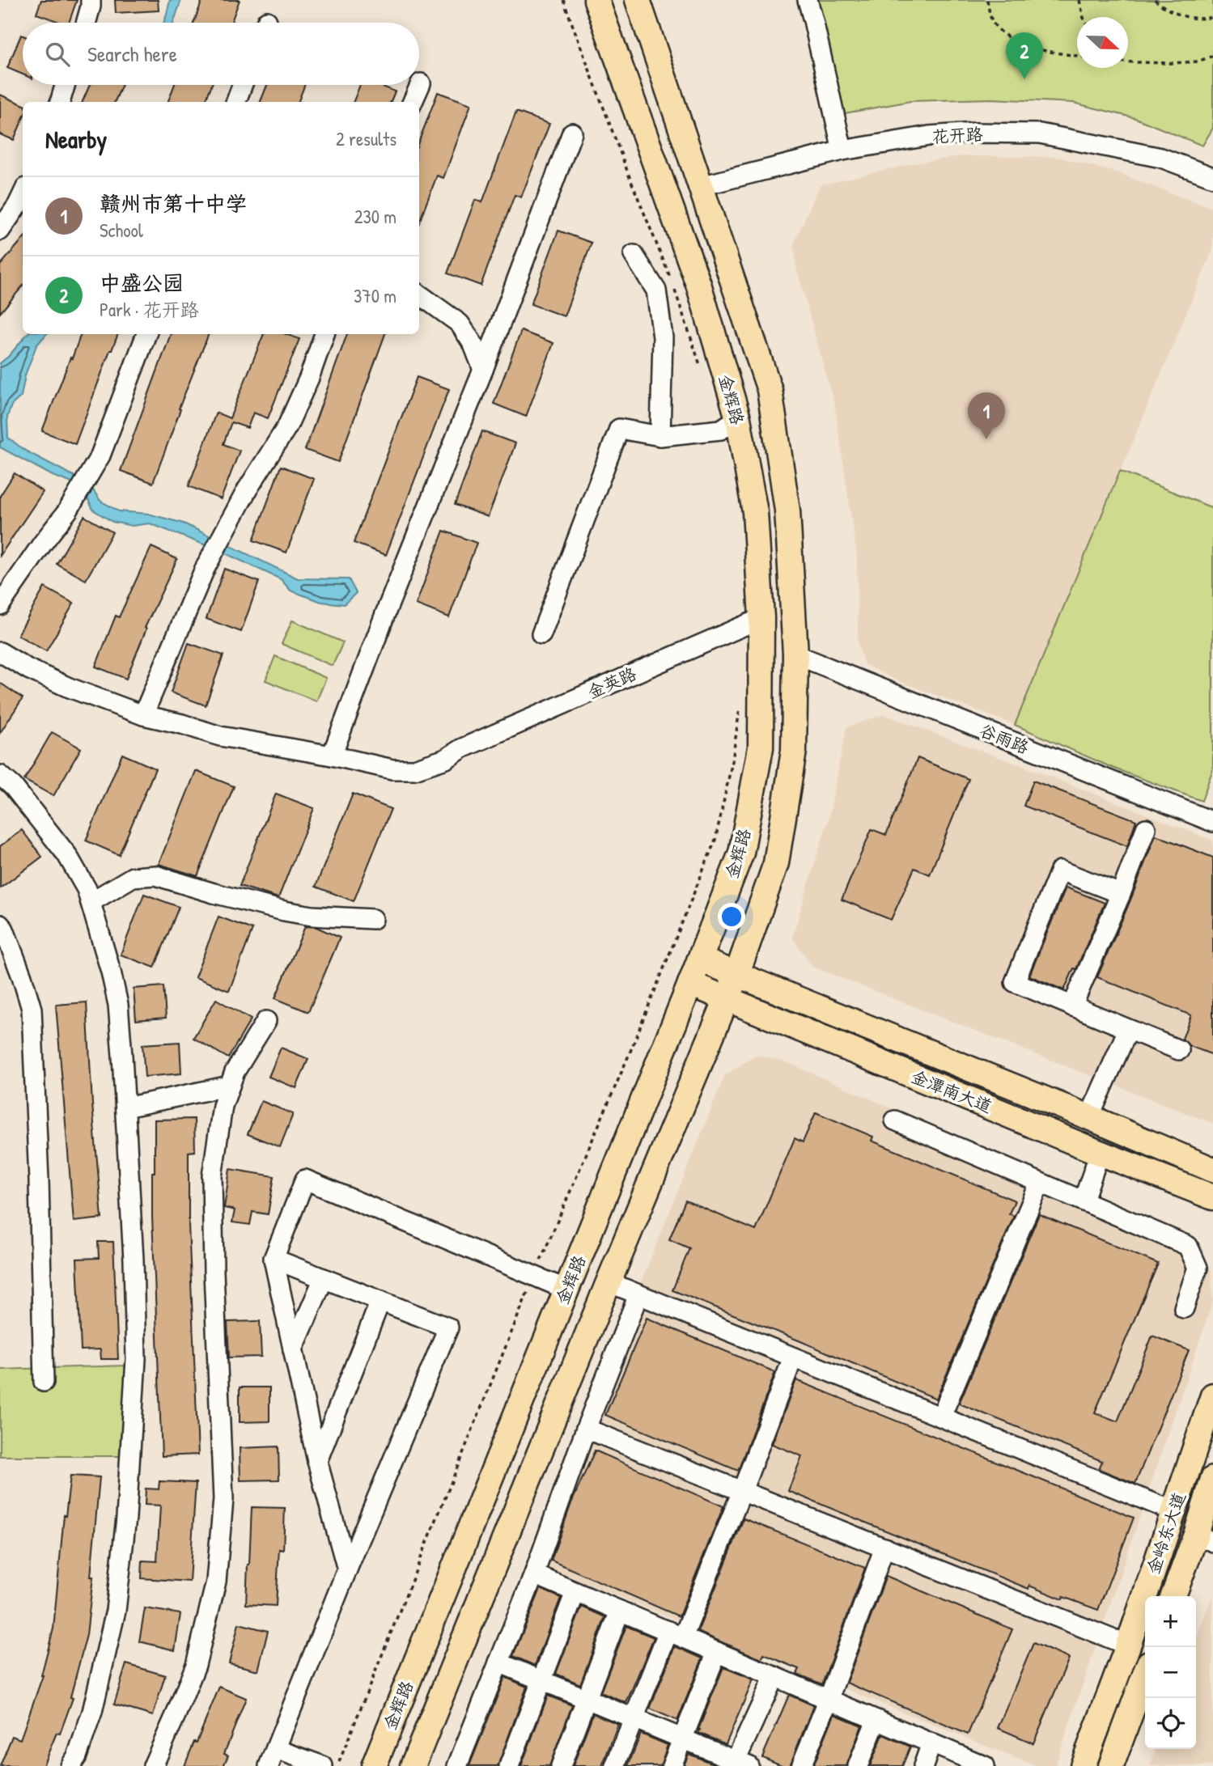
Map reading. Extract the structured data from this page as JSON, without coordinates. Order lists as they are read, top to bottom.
{
  "streets": {
    "main road": ["金辉路", "金潭南大道", "金岭东大道"],
    "street": ["花开路", "金英路", "谷雨路"]
  },
  "crossings": [
    ["金辉路", "金英路"],
    ["金辉路", "金潭南大道"]
  ],
  "north": "right",
  "page": {
    "search": "Search here",
    "pins": ["2", "1"],
    "heading": ["Nearby", "2 results"],
    "list": [
      {
        "mark": "1",
        "name": "赣州市第十中学",
        "note": "School",
        "value": "230 m"
      },
      {
        "mark": "2",
        "name": "中盛公园",
        "note": "Park · 花开路",
        "value": "370 m"
      }
    ],
    "map_buttons": ["+", "−"]
  }
}
